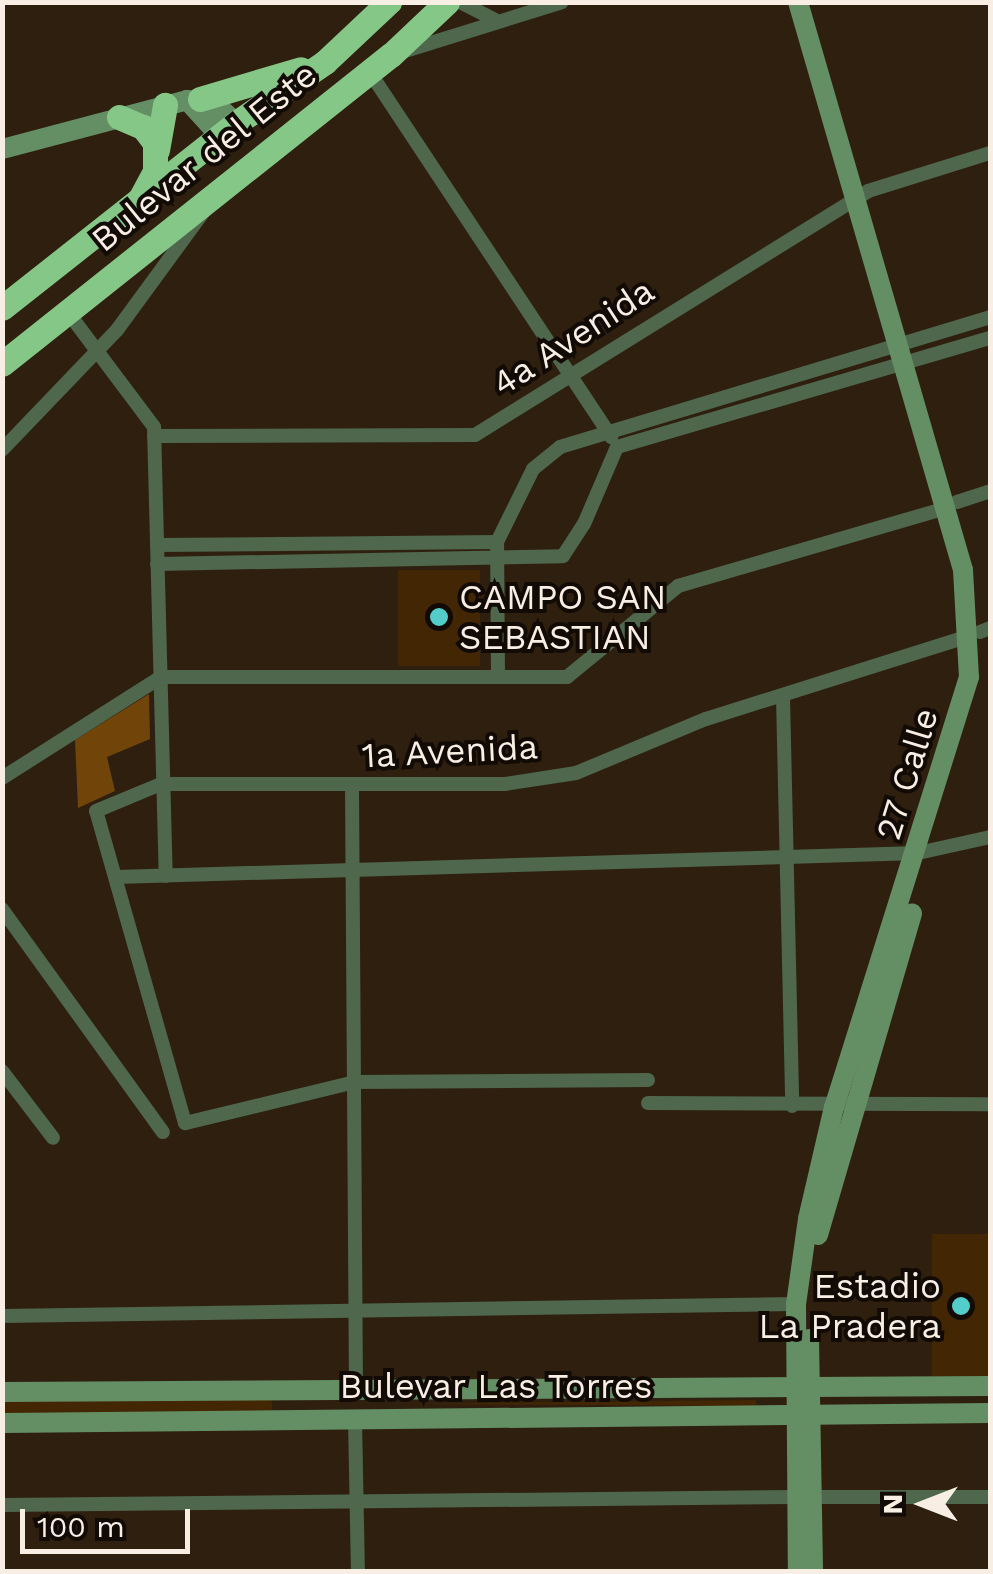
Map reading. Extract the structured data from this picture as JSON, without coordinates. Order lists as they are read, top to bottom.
{
  "streets": {
    "highway": ["Bulevar del Este"],
    "main road": ["27 Calle", "Bulevar Las Torres"],
    "street": ["4a Avenida", "1a Avenida"]
  },
  "crossings": [
    ["4a Avenida", "27 Calle"],
    ["1a Avenida", "27 Calle"],
    ["27 Calle", "Bulevar Las Torres"]
  ],
  "places": ["CAMPO SAN SEBASTIAN", "Estadio La Pradera"],
  "scale_bar": "100 m",
  "north": "left"
}
